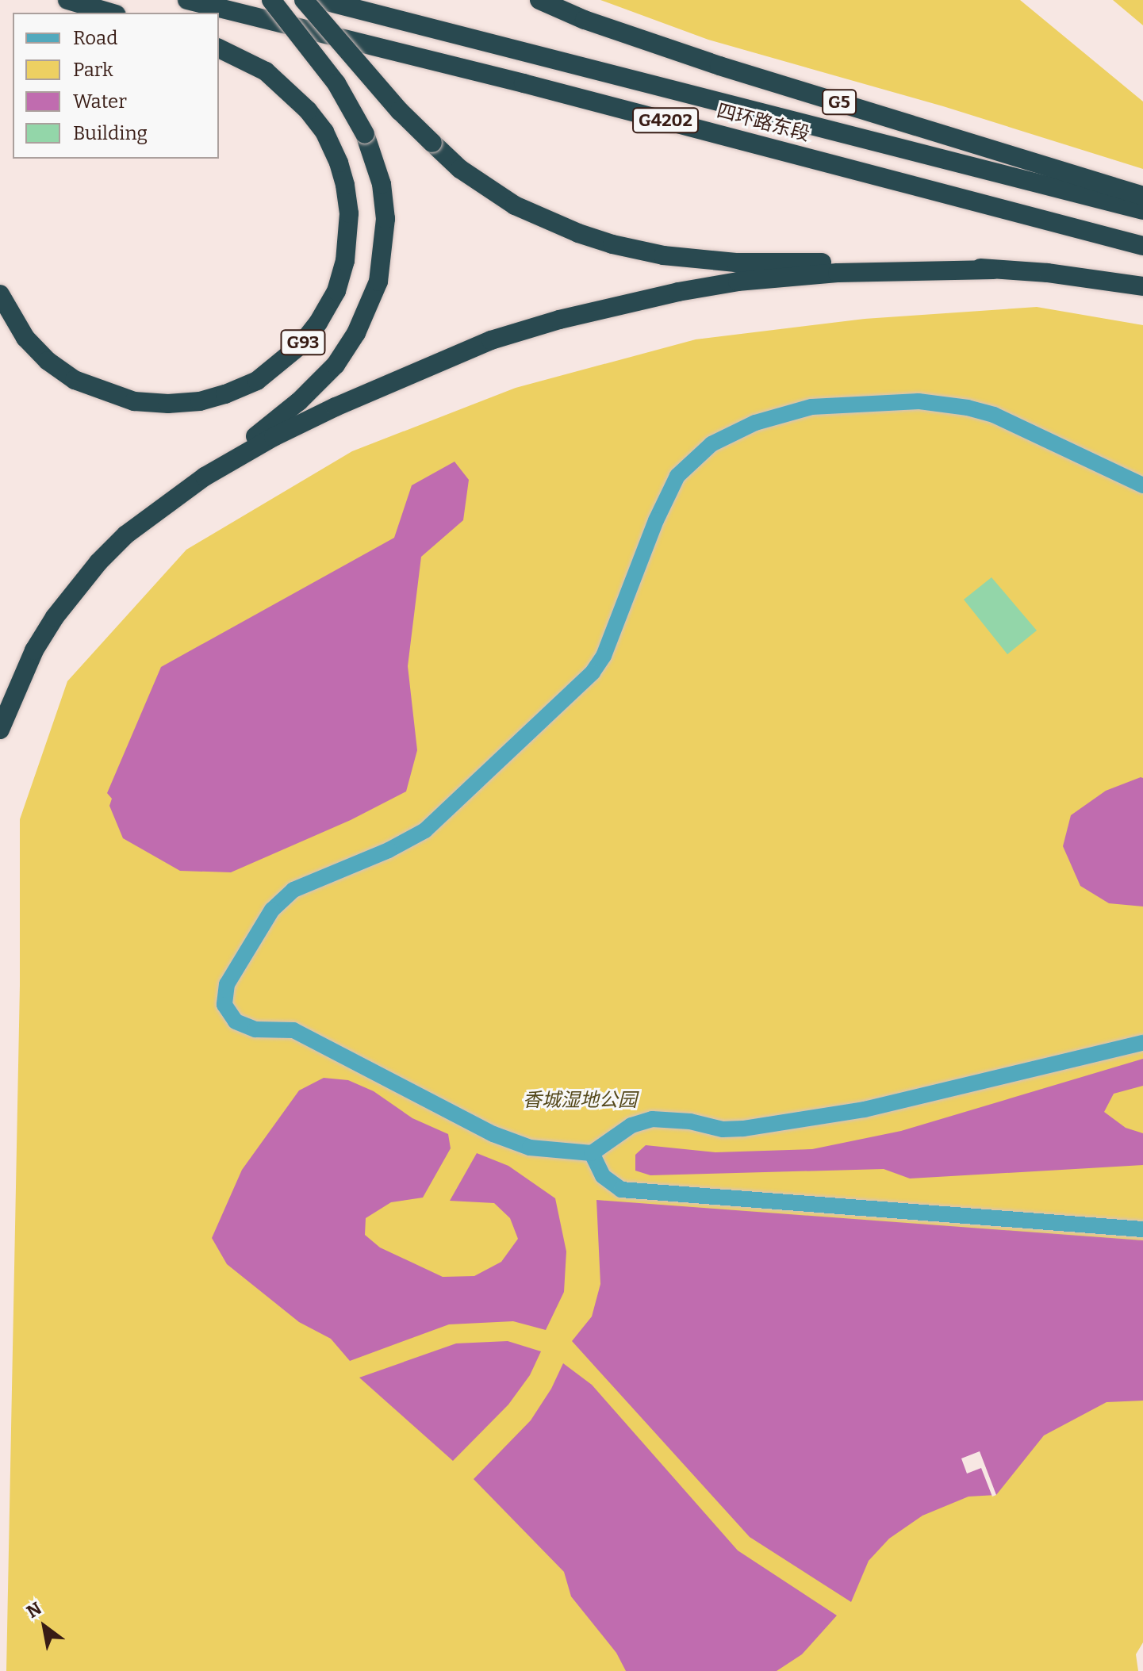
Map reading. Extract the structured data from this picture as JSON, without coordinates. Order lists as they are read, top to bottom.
{
  "streets": {
    "highway": [
      "G5",
      "G4202",
      "四环路东段",
      "G93"
    ]
  },
  "parks": ["香城湿地公园"],
  "legend": [
    "Road",
    "Park",
    "Water",
    "Building"
  ],
  "north": "top left"
}
